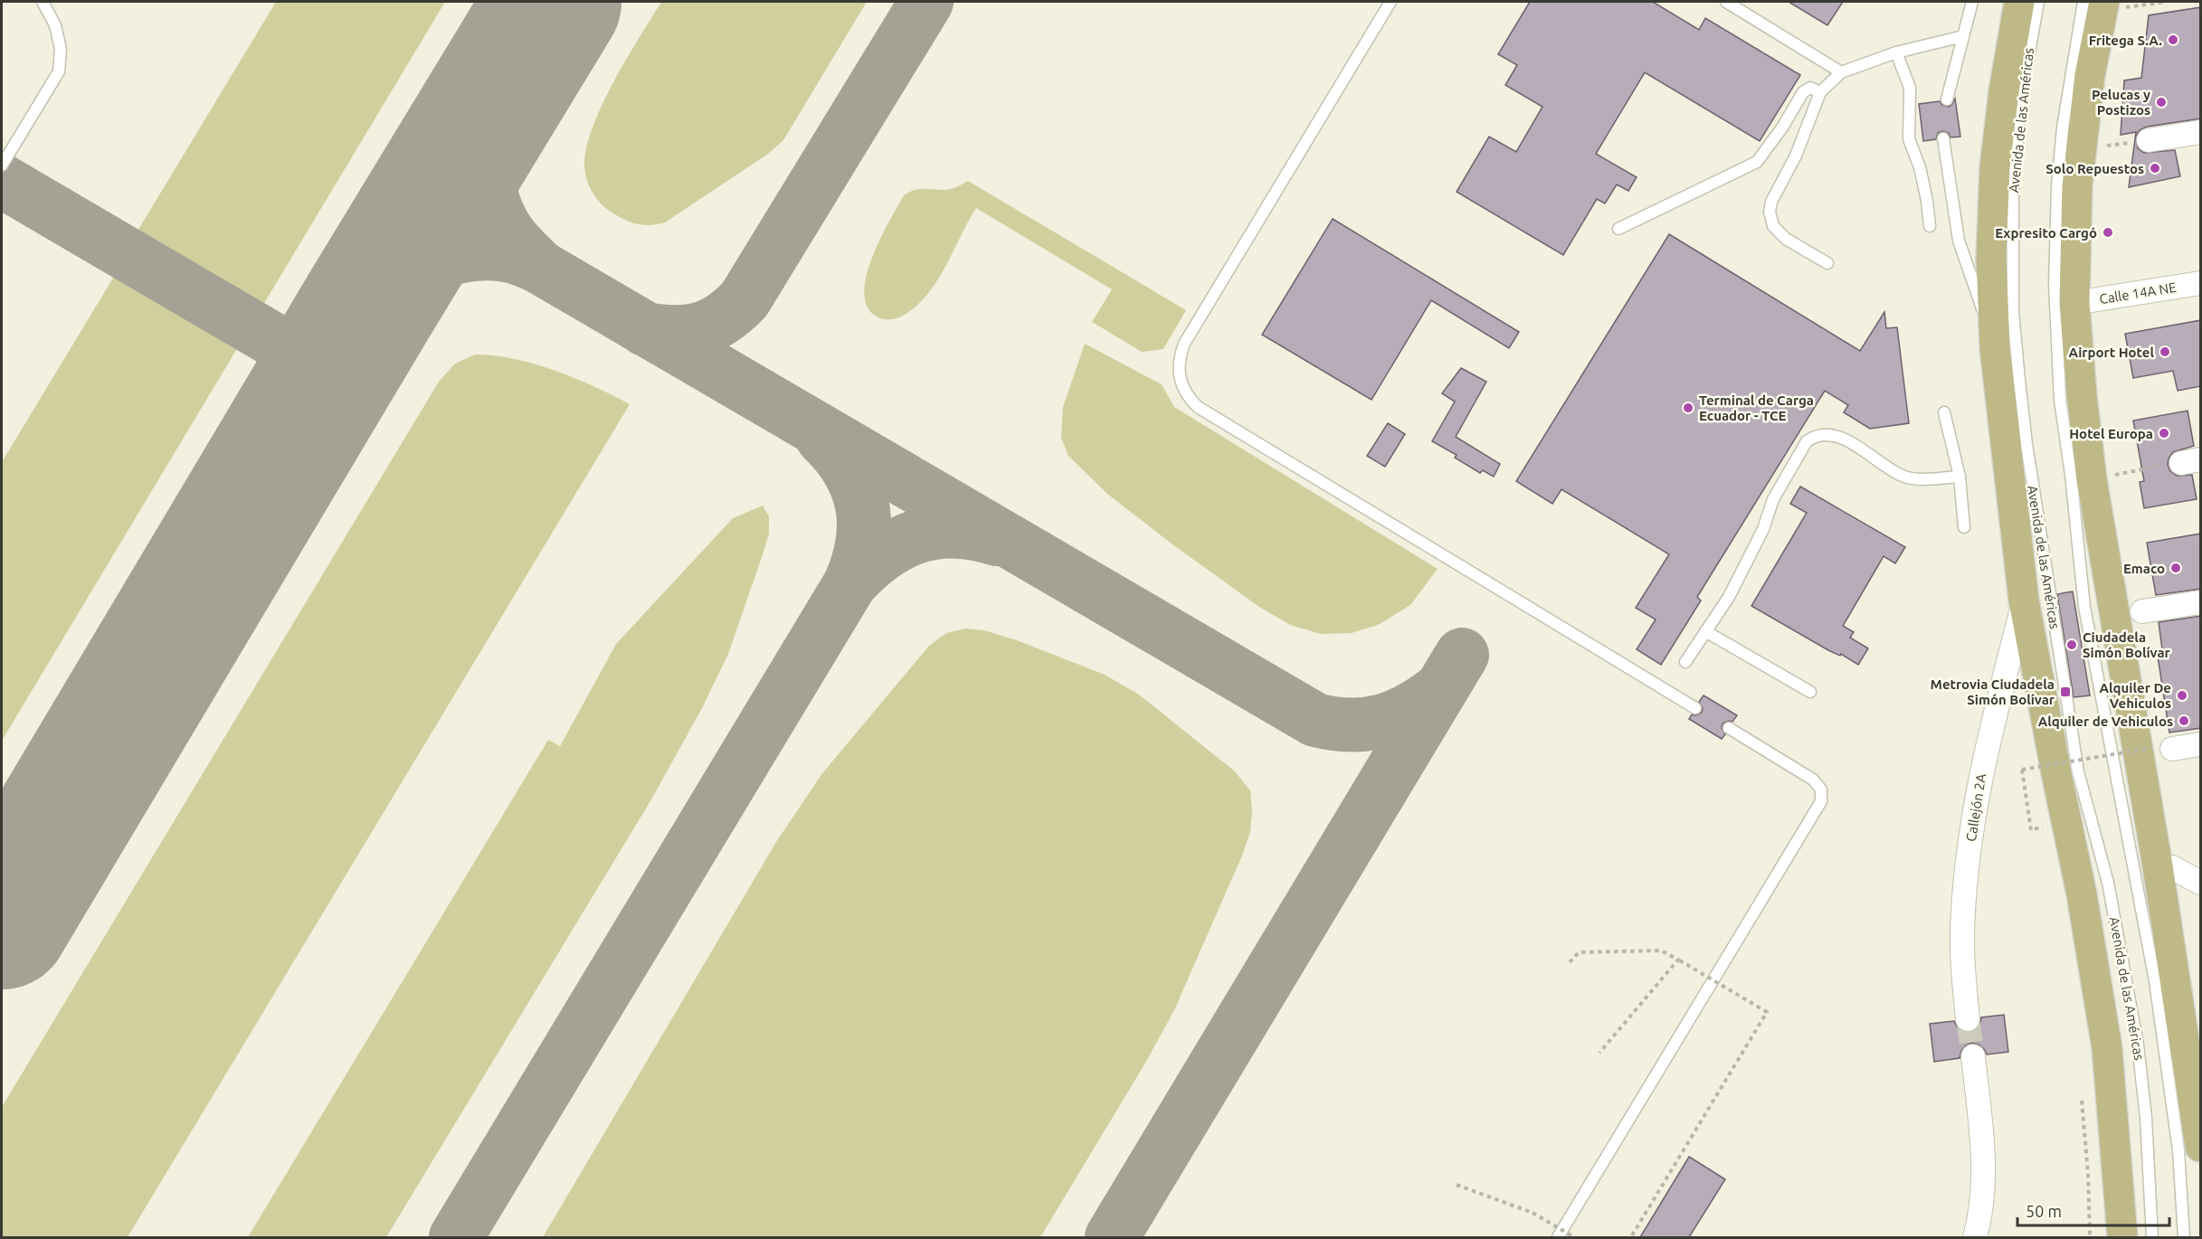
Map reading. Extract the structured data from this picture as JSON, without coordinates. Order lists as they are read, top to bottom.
{
  "streets": {
    "main road": ["Avenida de las Américas"],
    "street": ["Calle 14A NE", "Callejón 2A"]
  },
  "crossings": [
    ["Avenida de las Américas", "Calle 14A NE"],
    ["Avenida de las Américas", "Callejón 2A"]
  ],
  "places": {
    "other": [
      "Fritega S.A.",
      "Pelucas y Postizos",
      "Solo Repuestos",
      "Expresito Cargó",
      "Airport Hotel",
      "Terminal de Carga Ecuador - TCE",
      "Hotel Europa",
      "Emaco",
      "Ciudadela Simón Bolívar",
      "Alquiler De Vehiculos",
      "Alquiler de Vehiculos"
    ],
    "transit": ["Metrovia Ciudadela Simón Bolívar"]
  },
  "scale_bar": "50 m"
}
